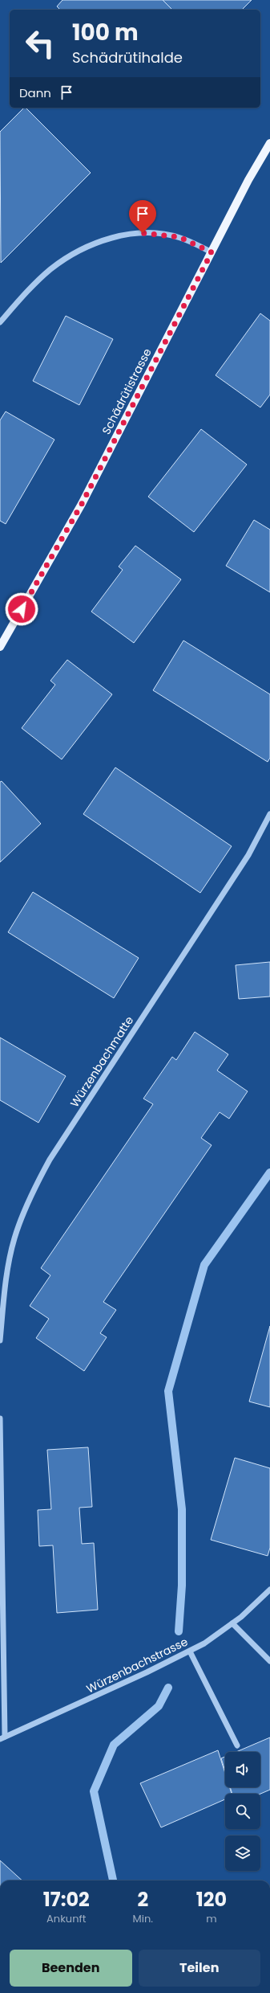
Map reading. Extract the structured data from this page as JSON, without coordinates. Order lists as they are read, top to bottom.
{
  "streets": {
    "main road": ["Schädrütistrasse"],
    "street": ["Würzenbachmatte", "Würzenbachstrasse"]
  },
  "page": {
    "turn": ["100 m", "Schädrütihalde"],
    "then": "Dann",
    "eta": [
      "17:02",
      "Ankunft",
      "2",
      "Min.",
      "120",
      "m"
    ],
    "buttons": ["Beenden", "Teilen"]
  }
}
